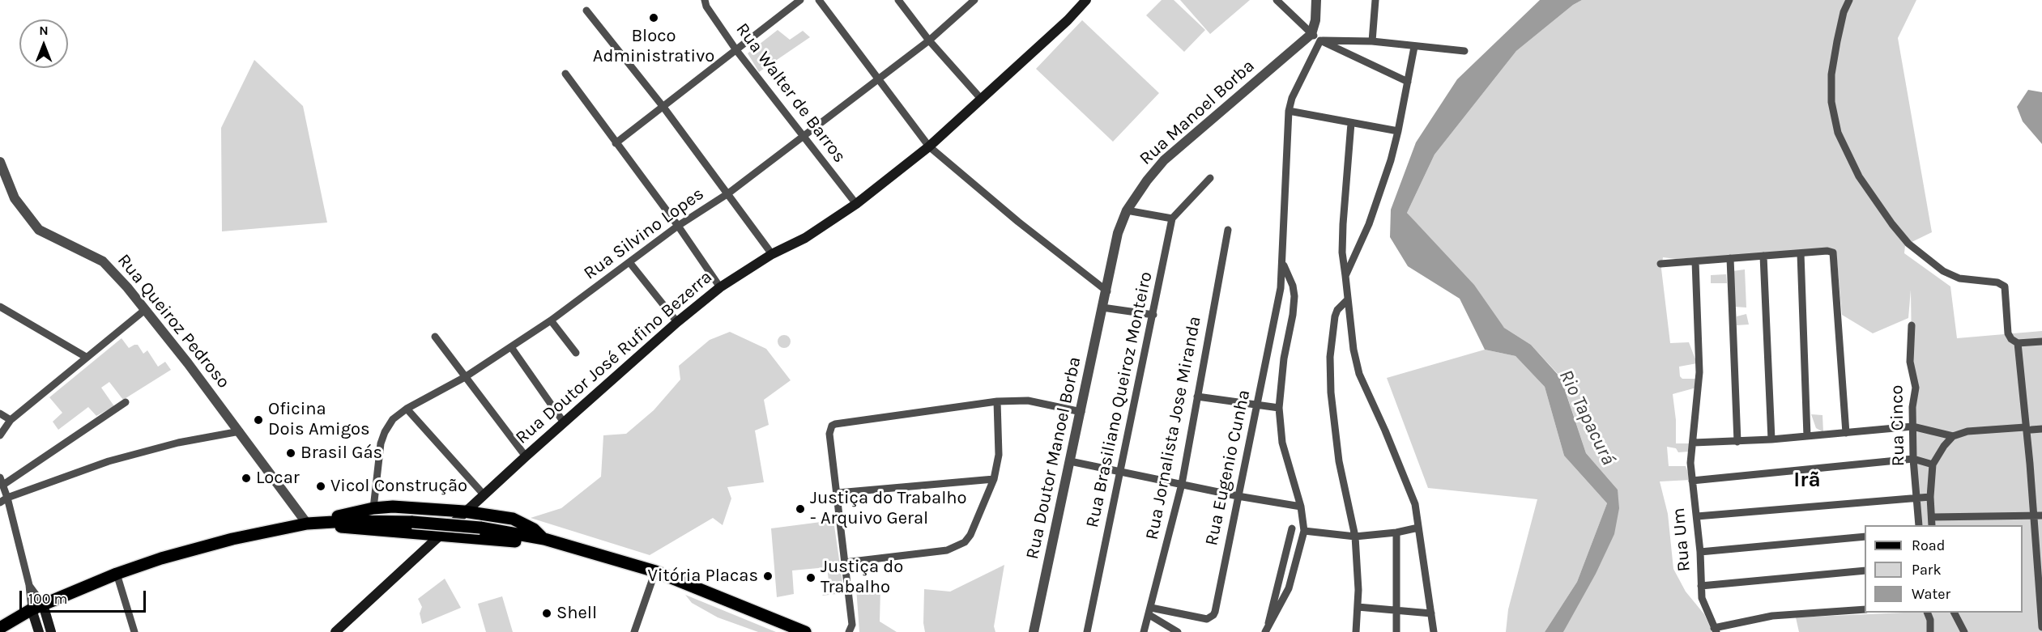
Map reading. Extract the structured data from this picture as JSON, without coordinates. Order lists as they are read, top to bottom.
{
  "streets": {
    "main road": ["Rua Doutor José Rufino Bezerra"],
    "street": [
      "Rua Walter de Barros",
      "Rua Manoel Borba",
      "Rua Silvino Lopes",
      "Rua Queiroz Pedroso",
      "Rua Brasiliano Queiroz Monteiro",
      "Rua Cinco",
      "Rua Jornalista Jose Miranda",
      "Rua Doutor Manoel Borba",
      "Rua Eugenio Cunha",
      "Rua Um"
    ]
  },
  "crossings": [
    ["Rua Walter de Barros", "Rua Silvino Lopes"],
    ["Rua Walter de Barros", "Rua Doutor José Rufino Bezerra"],
    ["Rua Manoel Borba", "Rua Doutor Manoel Borba"],
    ["Rua Jornalista Jose Miranda", "Rua Eugenio Cunha"]
  ],
  "districts": ["Irã"],
  "water": ["Rio Tapacurá"],
  "places": [
    "Bloco Administrativo",
    "Oficina Dois Amigos",
    "Brasil Gás",
    "Locar",
    "Vicol Construção",
    "Justiça do Trabalho - Arquivo Geral",
    "Vitória Placas",
    "Justiça do Trabalho",
    "Shell"
  ],
  "legend": ["Road", "Park", "Water"],
  "scale_bar": "100 m",
  "north": "top"
}
